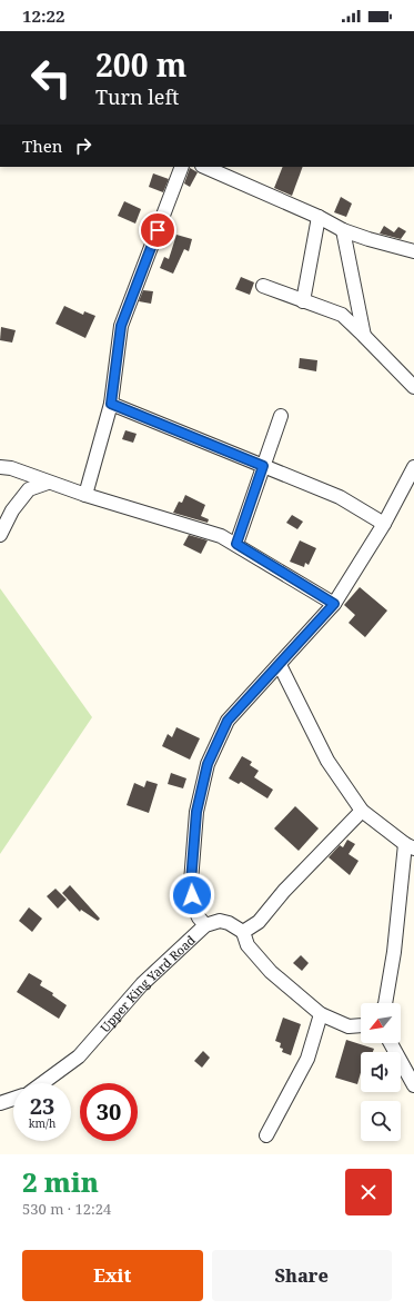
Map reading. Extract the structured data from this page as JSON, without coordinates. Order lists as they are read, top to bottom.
{
  "streets": {
    "street": ["Upper King Yard Road"]
  },
  "north": "bottom left",
  "page": {
    "status": "12:22",
    "turn": ["200 m", "Turn left"],
    "then": "Then",
    "speed": "23 km/h",
    "limit": "30",
    "heading": ["2 min", "530 m · 12:24"],
    "buttons": ["Exit", "Share"]
  }
}
